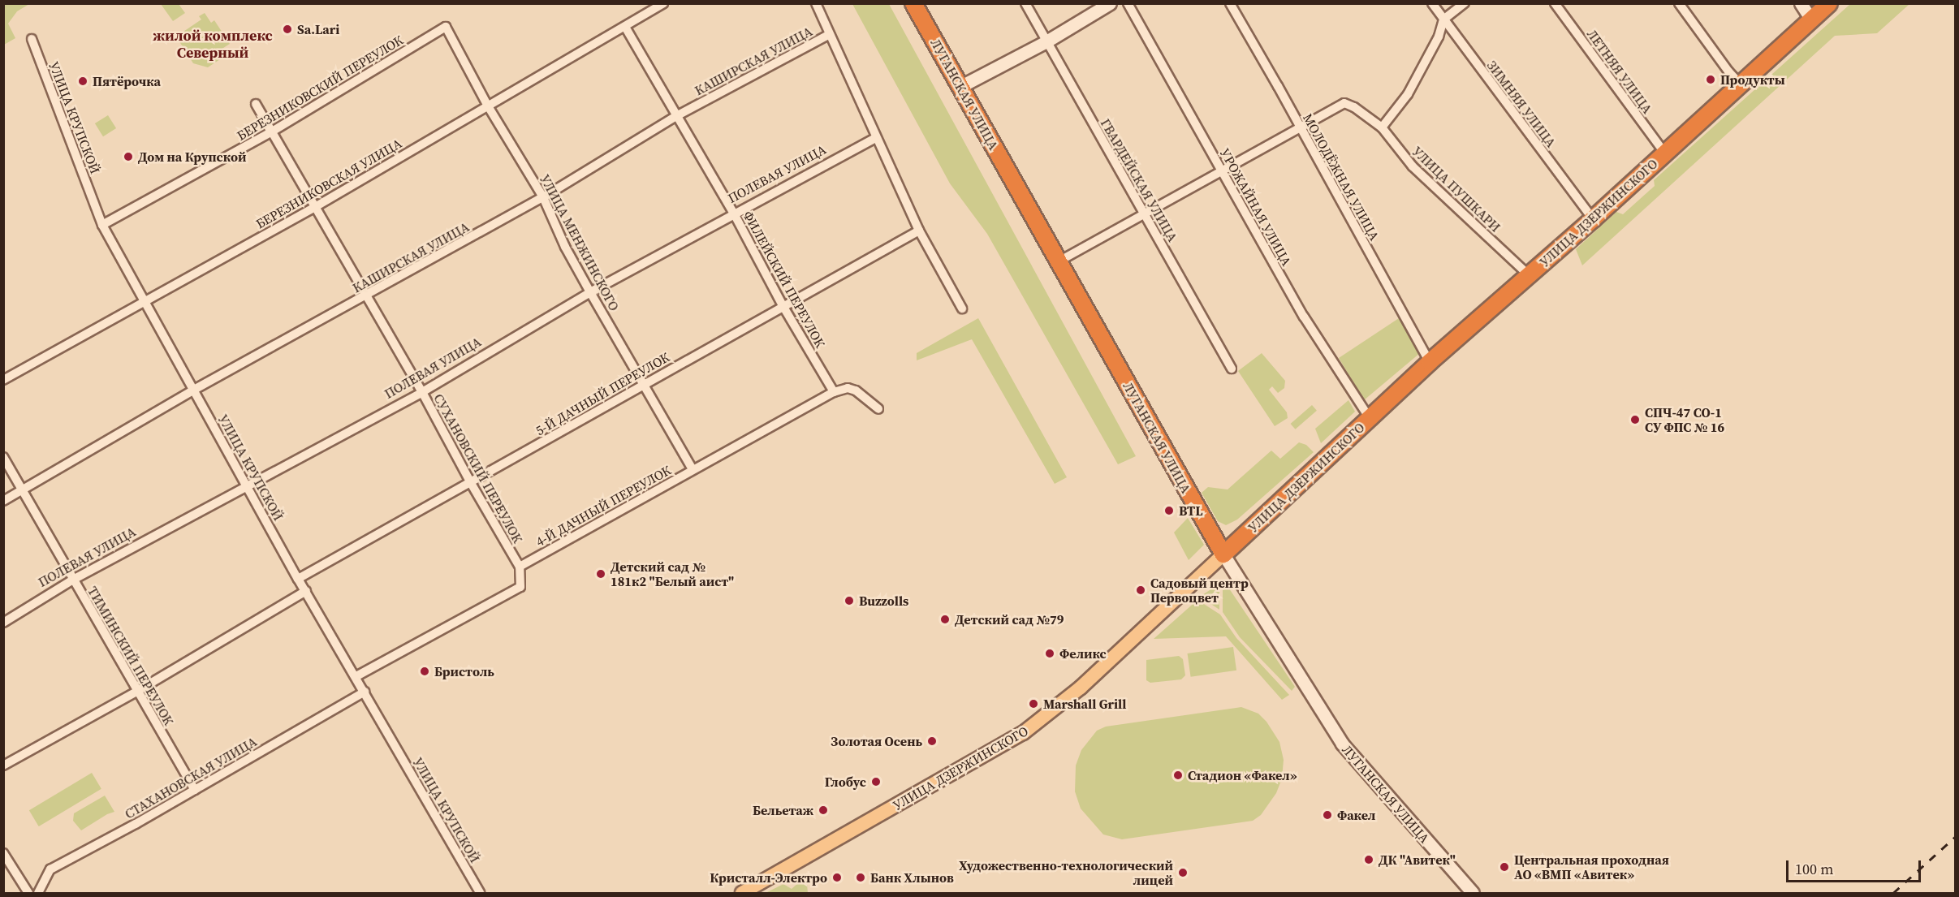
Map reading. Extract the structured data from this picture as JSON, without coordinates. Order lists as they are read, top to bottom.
{
  "streets": {
    "highway": ["ЛУГАНСКАЯ УЛИЦА", "УЛИЦА ДЗЕРЖИНСКОГО"],
    "street": [
      "КАШИРСКАЯ УЛИЦА",
      "ЛЕТНЯЯ УЛИЦА",
      "БЕРЕЗНИКОВСКИЙ ПЕРЕУЛОК",
      "ЗИМНЯЯ УЛИЦА",
      "УЛИЦА КРУПСКОЙ",
      "ПОЛЕВАЯ УЛИЦА",
      "МОЛОДЁЖНАЯ УЛИЦА",
      "ГВАРДЕЙСКАЯ УЛИЦА",
      "БЕРЕЗНИКОВСКАЯ УЛИЦА",
      "УЛИЦА ПУШКАРИ",
      "УРОЖАЙНАЯ УЛИЦА",
      "УЛИЦА МЕНЖИНСКОГО",
      "ФИЛЕЙСКИЙ ПЕРЕУЛОК",
      "5-Й ДАЧНЫЙ ПЕРЕУЛОК",
      "СУХАНОВСКИЙ ПЕРЕУЛОК",
      "4-Й ДАЧНЫЙ ПЕРЕУЛОК",
      "ТИМИНСКИЙ ПЕРЕУЛОК",
      "СТАХАНОВСКАЯ УЛИЦА"
    ]
  },
  "crossings": [
    ["КАШИРСКАЯ УЛИЦА", "УЛИЦА КРУПСКОЙ"],
    ["КАШИРСКАЯ УЛИЦА", "УЛИЦА МЕНЖИНСКОГО"],
    ["КАШИРСКАЯ УЛИЦА", "ФИЛЕЙСКИЙ ПЕРЕУЛОК"],
    ["КАШИРСКАЯ УЛИЦА", "СУХАНОВСКИЙ ПЕРЕУЛОК"],
    ["КАШИРСКАЯ УЛИЦА", "ТИМИНСКИЙ ПЕРЕУЛОК"],
    ["ЛЕТНЯЯ УЛИЦА", "УЛИЦА ДЗЕРЖИНСКОГО"],
    ["БЕРЕЗНИКОВСКИЙ ПЕРЕУЛОК", "УЛИЦА КРУПСКОЙ"],
    ["БЕРЕЗНИКОВСКИЙ ПЕРЕУЛОК", "УЛИЦА МЕНЖИНСКОГО"],
    ["БЕРЕЗНИКОВСКИЙ ПЕРЕУЛОК", "СУХАНОВСКИЙ ПЕРЕУЛОК"],
    ["ЛУГАНСКАЯ УЛИЦА", "УЛИЦА ДЗЕРЖИНСКОГО"],
    ["ЗИМНЯЯ УЛИЦА", "УЛИЦА ДЗЕРЖИНСКОГО"],
    ["УЛИЦА КРУПСКОЙ", "ПОЛЕВАЯ УЛИЦА"],
    ["УЛИЦА КРУПСКОЙ", "БЕРЕЗНИКОВСКАЯ УЛИЦА"],
    ["УЛИЦА КРУПСКОЙ", "5-Й ДАЧНЫЙ ПЕРЕУЛОК"],
    ["УЛИЦА КРУПСКОЙ", "СТАХАНОВСКАЯ УЛИЦА"],
    ["ПОЛЕВАЯ УЛИЦА", "УЛИЦА МЕНЖИНСКОГО"],
    ["ПОЛЕВАЯ УЛИЦА", "ФИЛЕЙСКИЙ ПЕРЕУЛОК"],
    ["ПОЛЕВАЯ УЛИЦА", "СУХАНОВСКИЙ ПЕРЕУЛОК"],
    ["ПОЛЕВАЯ УЛИЦА", "ТИМИНСКИЙ ПЕРЕУЛОК"],
    ["МОЛОДЁЖНАЯ УЛИЦА", "УЛИЦА ПУШКАРИ"],
    ["МОЛОДЁЖНАЯ УЛИЦА", "УЛИЦА ДЗЕРЖИНСКОГО"],
    ["БЕРЕЗНИКОВСКАЯ УЛИЦА", "УЛИЦА МЕНЖИНСКОГО"],
    ["БЕРЕЗНИКОВСКАЯ УЛИЦА", "ФИЛЕЙСКИЙ ПЕРЕУЛОК"],
    ["БЕРЕЗНИКОВСКАЯ УЛИЦА", "СУХАНОВСКИЙ ПЕРЕУЛОК"],
    ["УЛИЦА ПУШКАРИ", "УЛИЦА ДЗЕРЖИНСКОГО"],
    ["УРОЖАЙНАЯ УЛИЦА", "УЛИЦА ДЗЕРЖИНСКОГО"],
    ["УЛИЦА МЕНЖИНСКОГО", "5-Й ДАЧНЫЙ ПЕРЕУЛОК"],
    ["УЛИЦА МЕНЖИНСКОГО", "4-Й ДАЧНЫЙ ПЕРЕУЛОК"],
    ["ФИЛЕЙСКИЙ ПЕРЕУЛОК", "5-Й ДАЧНЫЙ ПЕРЕУЛОК"],
    ["ФИЛЕЙСКИЙ ПЕРЕУЛОК", "4-Й ДАЧНЫЙ ПЕРЕУЛОК"],
    ["5-Й ДАЧНЫЙ ПЕРЕУЛОК", "СУХАНОВСКИЙ ПЕРЕУЛОК"],
    ["СУХАНОВСКИЙ ПЕРЕУЛОК", "4-Й ДАЧНЫЙ ПЕРЕУЛОК"],
    ["ТИМИНСКИЙ ПЕРЕУЛОК", "СТАХАНОВСКАЯ УЛИЦА"]
  ],
  "districts": ["жилой комплекс Северный"],
  "places": [
    "Sa.Lari",
    "Продукты",
    "Пятёрочка",
    "Дом на Крупской",
    "СПЧ-47 СО-1 СУ ФПС № 16",
    "BTL",
    "Детский сад № 181к2 \"Белый аист\"",
    "Садовый центр Первоцвет",
    "Buzzolls",
    "Детский сад №79",
    "Феликс",
    "Бристоль",
    "Marshall Grill",
    "Золотая Осень",
    "Стадион «Факел»",
    "Глобус",
    "Бельетаж",
    "Факел",
    "ДК \"Авитек\"",
    "Центральная проходная АО «ВМП «Авитек»",
    "Художественно-технологический лицей",
    "Кристалл-Электро",
    "Банк Хлынов"
  ],
  "scale_bar": "100 m"
}
